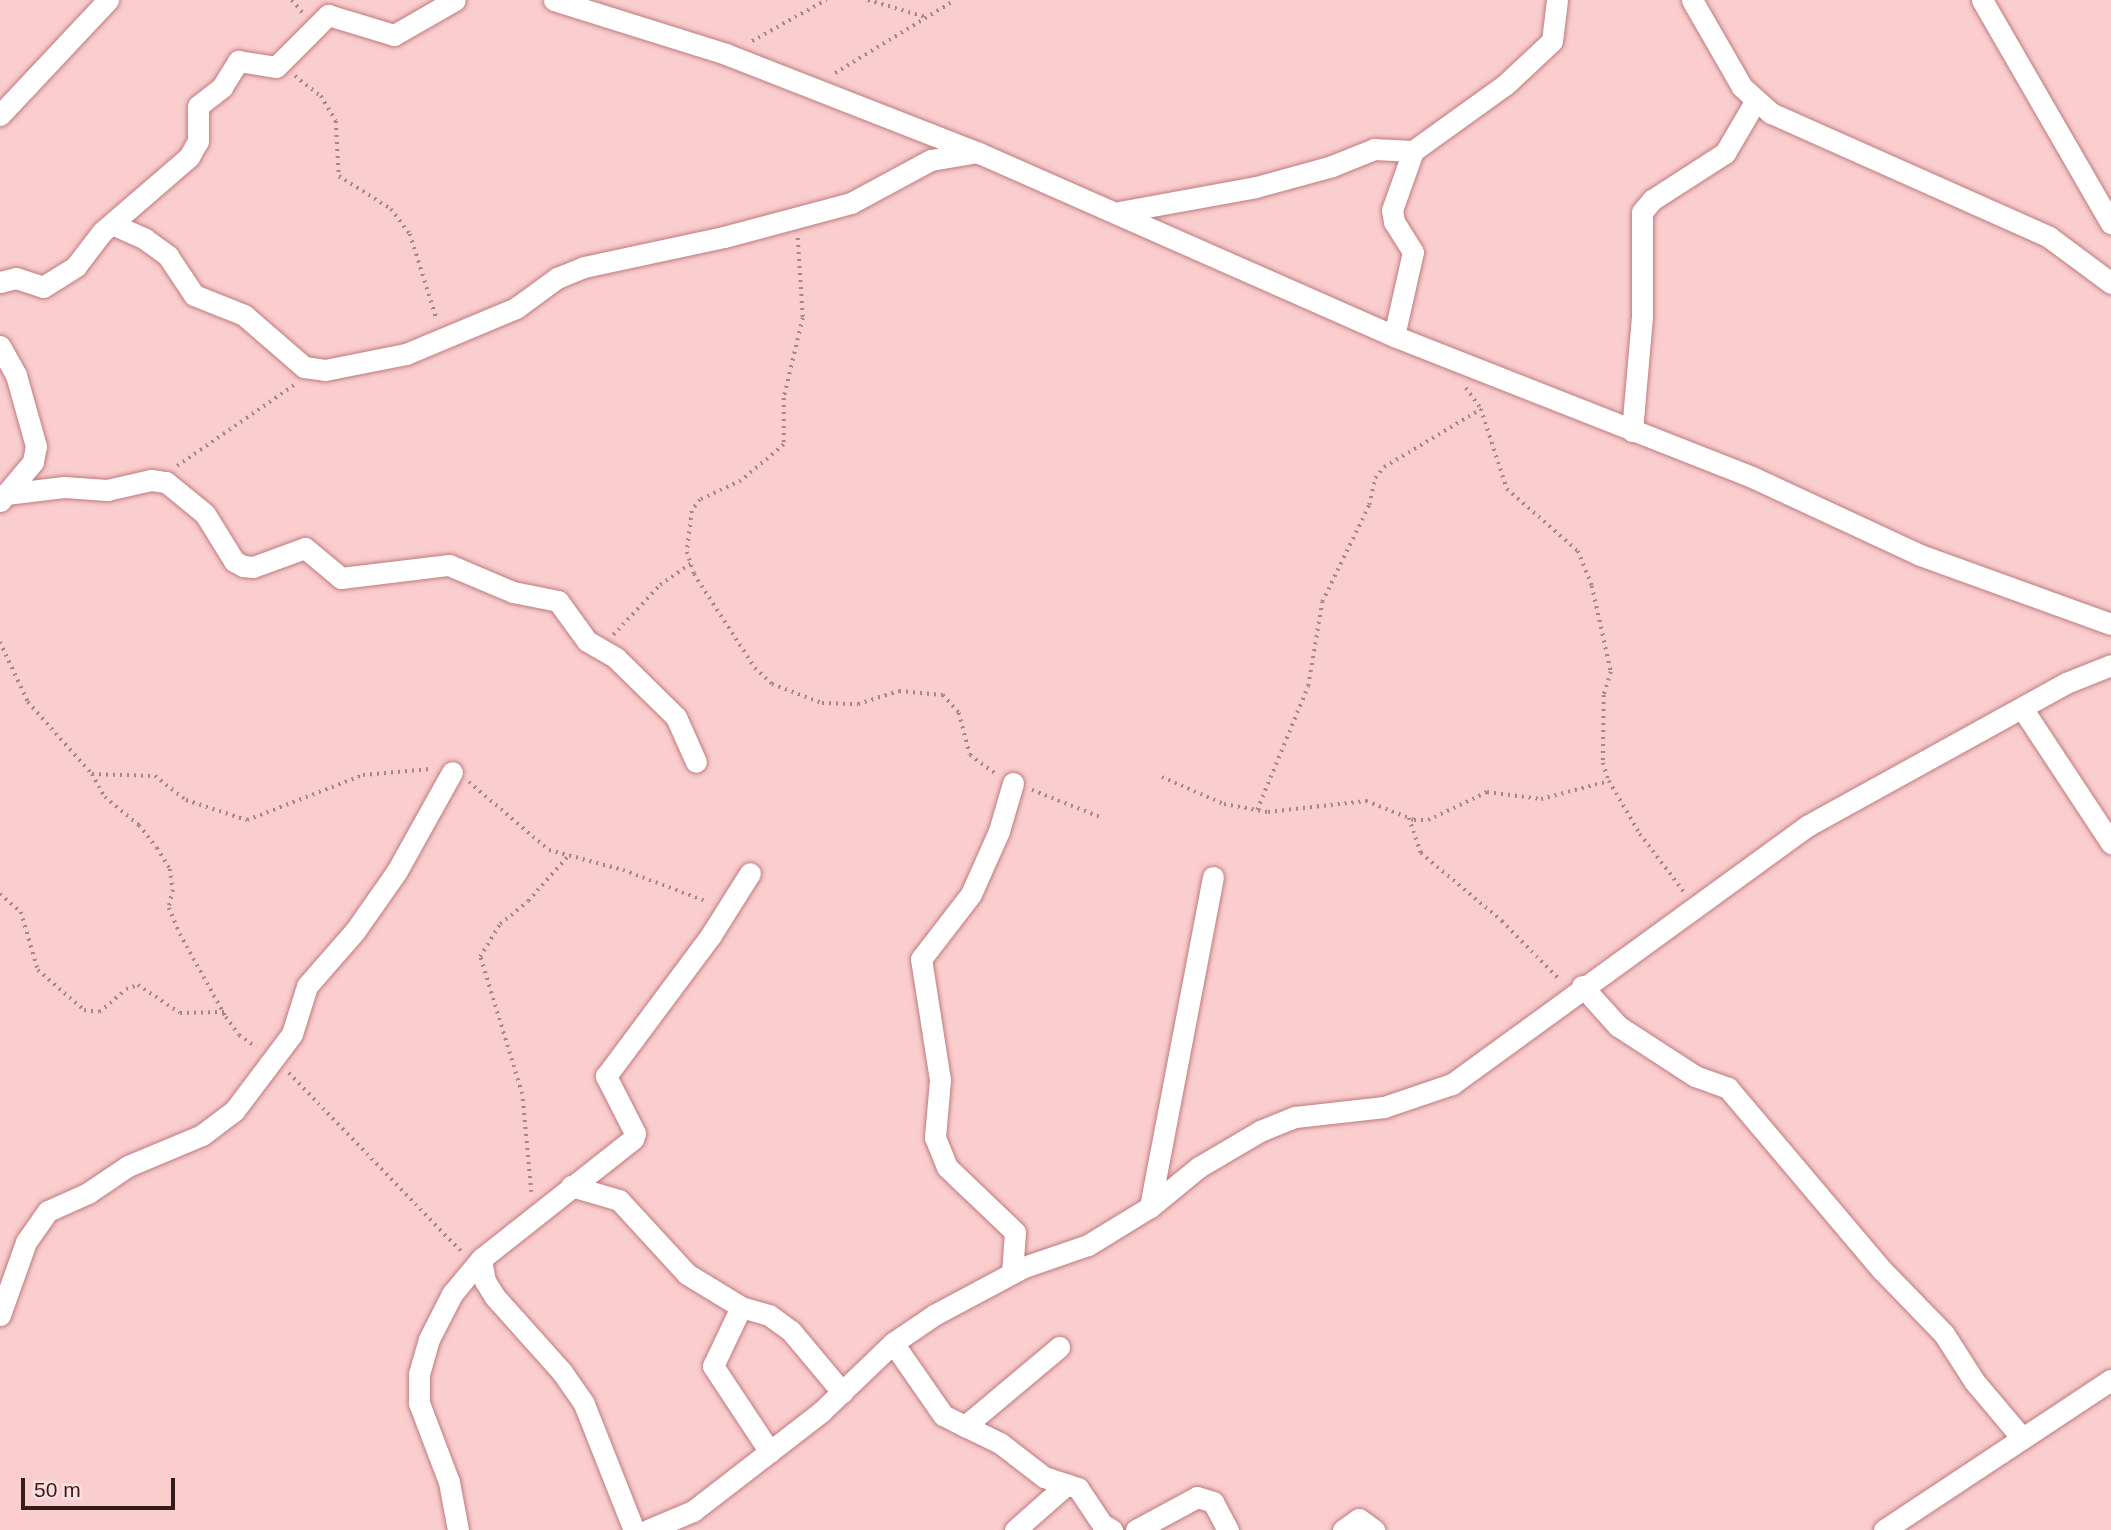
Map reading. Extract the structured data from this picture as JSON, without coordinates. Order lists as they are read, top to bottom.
{
  "scale_bar": "50 m"
}
